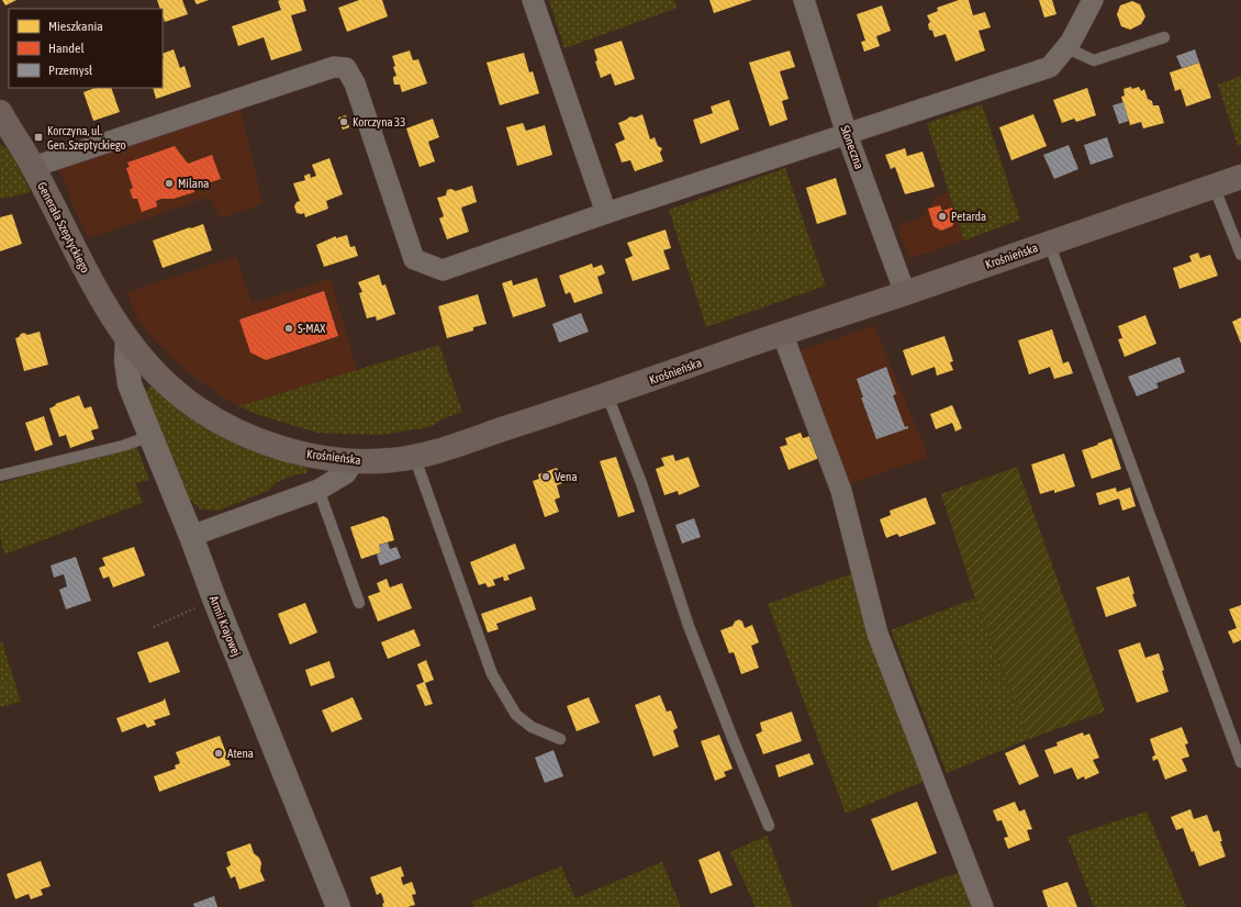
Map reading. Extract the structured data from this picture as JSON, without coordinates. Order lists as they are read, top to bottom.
{
  "streets": {
    "main road": ["Generała Szeptyckiego", "Krośnieńska"],
    "street": ["Słoneczna", "Armii Krajowej"]
  },
  "crossings": [
    ["Słoneczna", "Krośnieńska"],
    ["Generała Szeptyckiego", "Krośnieńska"],
    ["Generała Szeptyckiego", "Armii Krajowej"],
    ["Krośnieńska", "Armii Krajowej"]
  ],
  "places": {
    "other": [
      "Korczyna 33",
      "Milana",
      "Petarda",
      "S-MAX",
      "Vena",
      "Atena"
    ],
    "transit": ["Korczyna, ul. Gen. Szeptyckiego"]
  },
  "legend": ["Mieszkania", "Handel", "Przemysł"]
}
